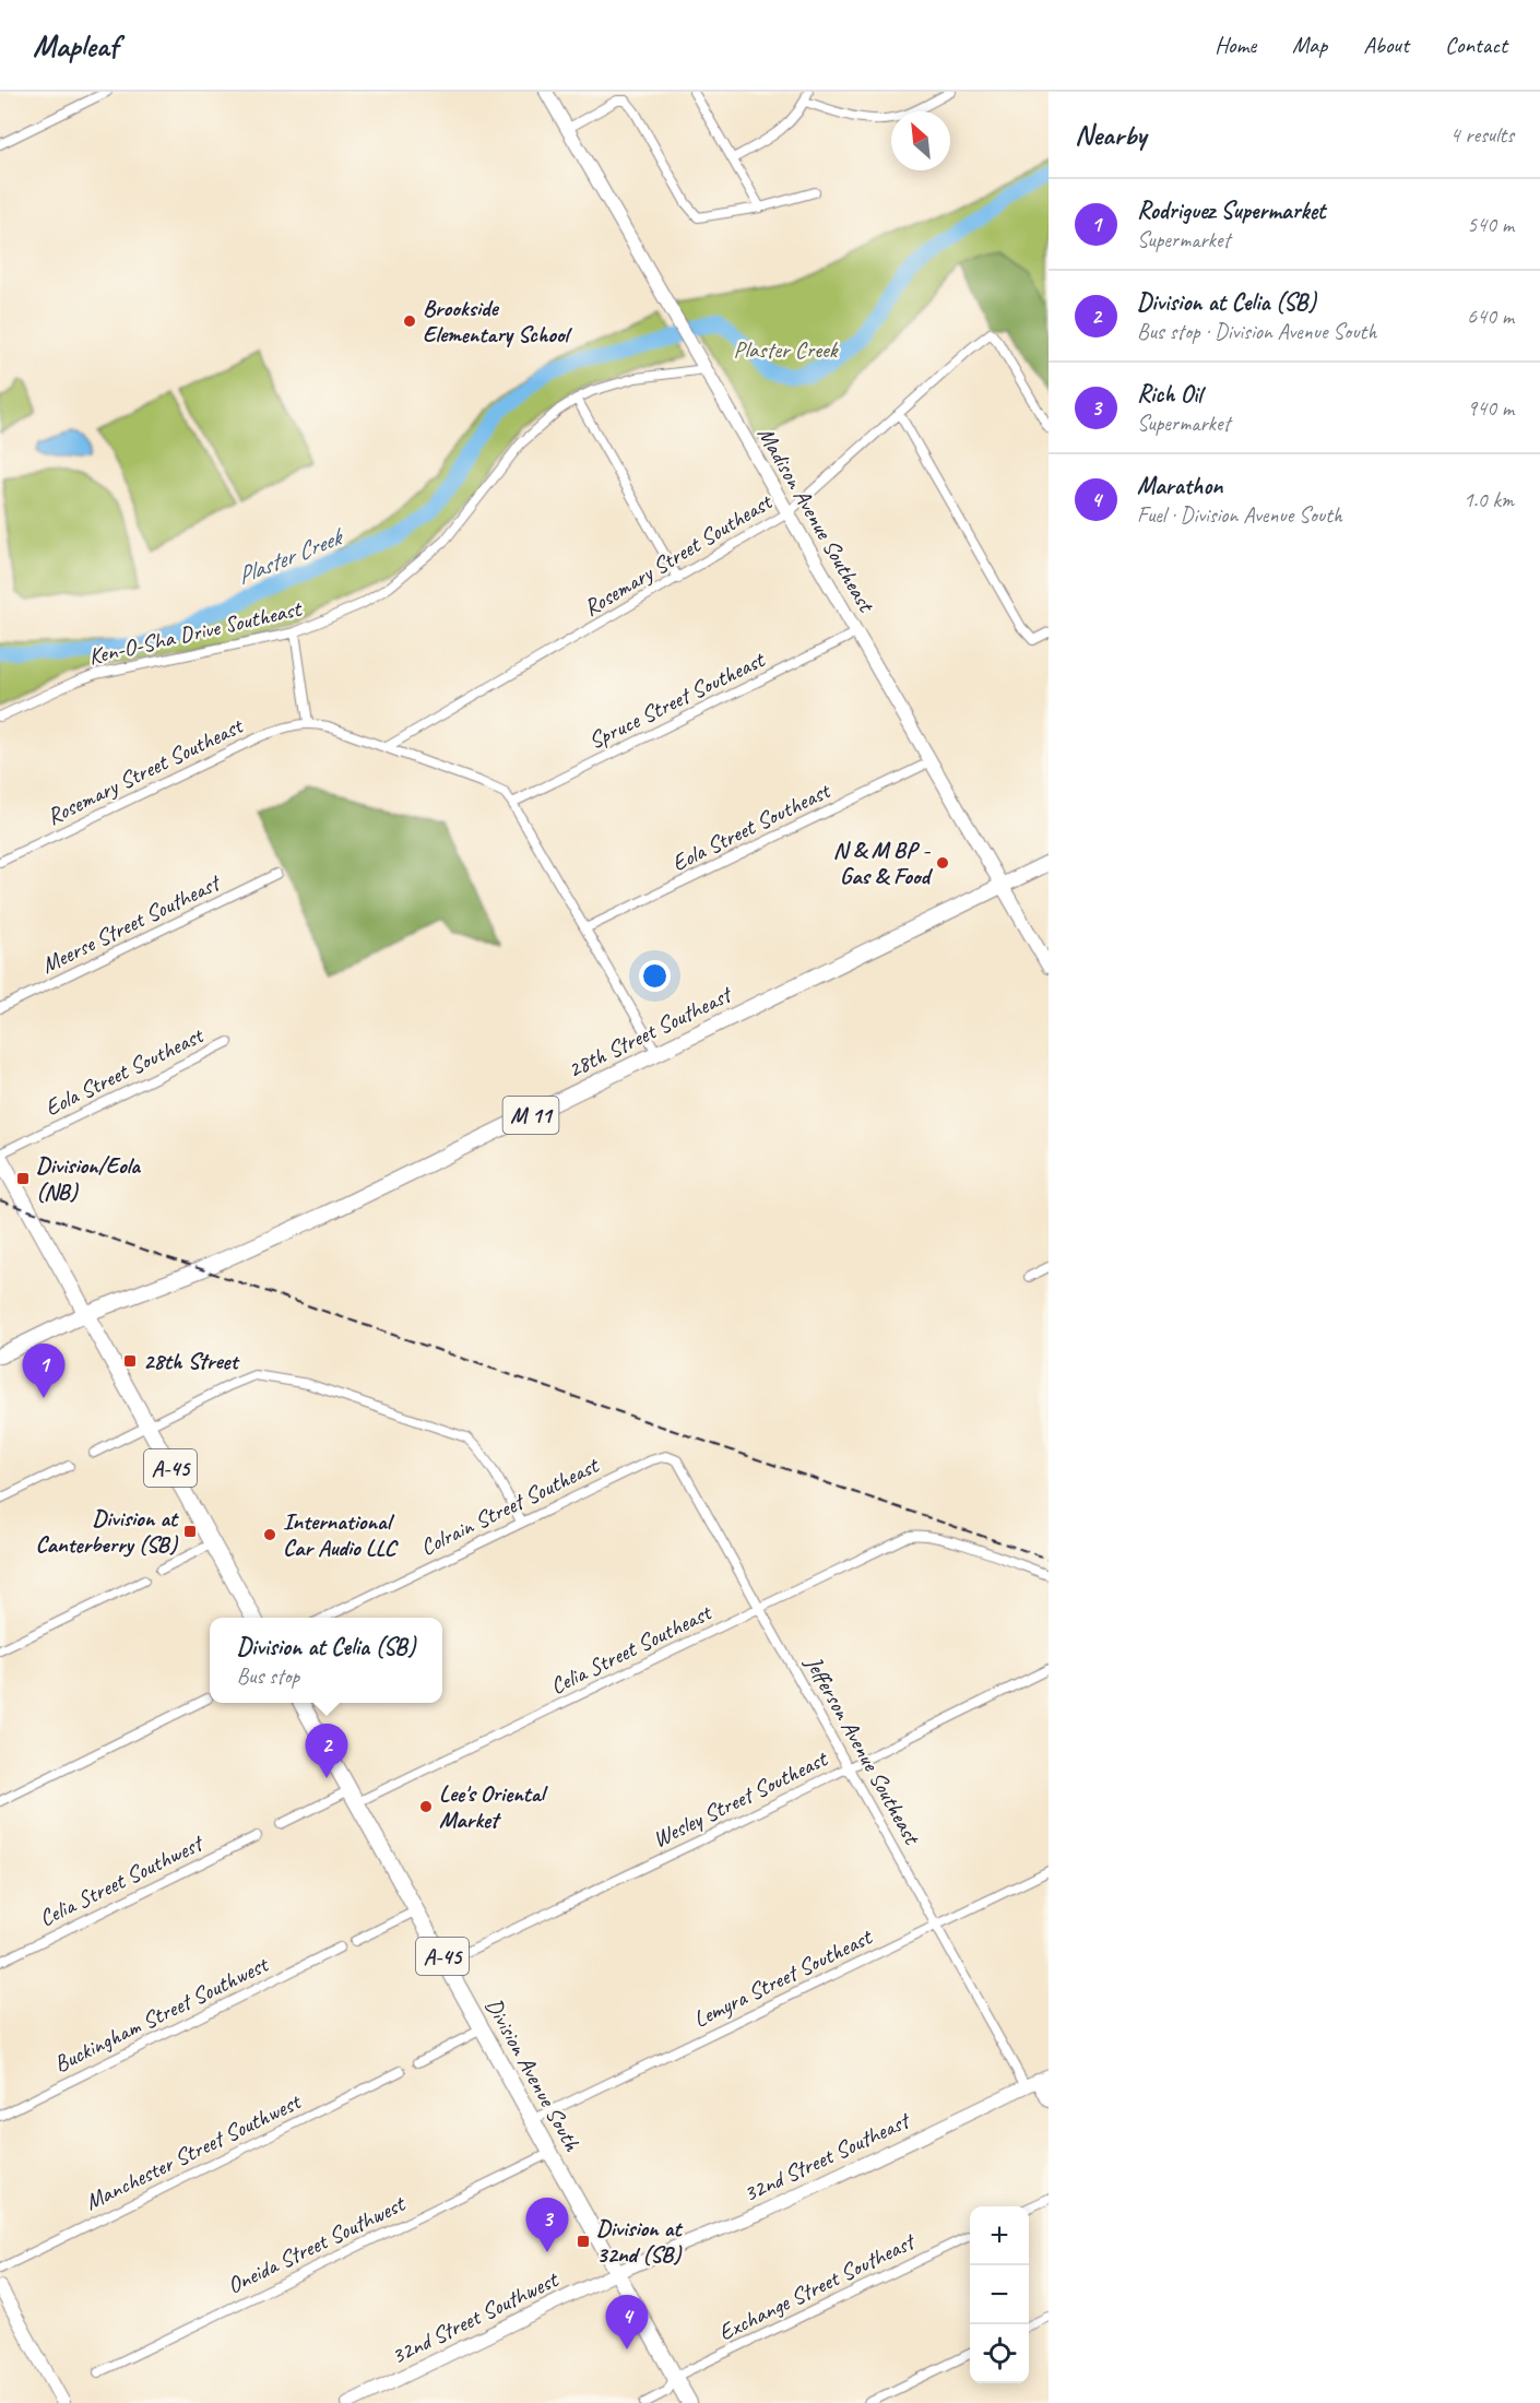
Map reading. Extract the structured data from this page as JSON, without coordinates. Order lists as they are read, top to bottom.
{
  "streets": {
    "main road": [
      "28th Street Southeast",
      "M 11",
      "A-45",
      "Division Avenue South"
    ],
    "street": [
      "Madison Avenue Southeast",
      "Rosemary Street Southeast",
      "Ken-O-Sha Drive Southeast",
      "Spruce Street Southeast",
      "Eola Street Southeast",
      "Meerse Street Southeast",
      "Colrain Street Southeast",
      "Celia Street Southeast",
      "Jefferson Avenue Southeast",
      "Wesley Street Southeast",
      "Celia Street Southwest",
      "Lemyra Street Southeast",
      "Buckingham Street Southwest",
      "Manchester Street Southwest",
      "32nd Street Southeast",
      "Oneida Street Southwest",
      "Exchange Street Southeast",
      "32nd Street Southwest"
    ]
  },
  "crossings": [
    ["Madison Avenue Southeast", "Rosemary Street Southeast"],
    ["Madison Avenue Southeast", "Ken-O-Sha Drive Southeast"],
    ["Madison Avenue Southeast", "Spruce Street Southeast"],
    ["Madison Avenue Southeast", "Eola Street Southeast"],
    ["Madison Avenue Southeast", "28th Street Southeast"],
    ["28th Street Southeast", "M 11"],
    ["28th Street Southeast", "A-45"],
    ["M 11", "A-45"],
    ["Colrain Street Southeast", "Jefferson Avenue Southeast"],
    ["Celia Street Southeast", "Jefferson Avenue Southeast"],
    ["Celia Street Southeast", "Division Avenue South"],
    ["Jefferson Avenue Southeast", "Wesley Street Southeast"],
    ["Jefferson Avenue Southeast", "Lemyra Street Southeast"],
    ["Jefferson Avenue Southeast", "32nd Street Southeast"],
    ["Wesley Street Southeast", "Division Avenue South"],
    ["Lemyra Street Southeast", "Division Avenue South"],
    ["Division Avenue South", "32nd Street Southeast"],
    ["Division Avenue South", "Oneida Street Southwest"],
    ["Division Avenue South", "Exchange Street Southeast"],
    ["Division Avenue South", "32nd Street Southwest"],
    ["32nd Street Southeast", "32nd Street Southwest"]
  ],
  "water": ["Plaster Creek"],
  "parks": ["Plaster Creek"],
  "places": {
    "other": [
      "Brookside Elementary School",
      "N & M BP - Gas & Food",
      "International Car Audio LLC",
      "Lee's Oriental Market"
    ],
    "transit": [
      "Division/Eola (NB)",
      "28th Street",
      "Division at Canterberry (SB)",
      "Division at 32nd (SB)"
    ]
  },
  "north": "top left",
  "page": {
    "header": "Mapleaf",
    "nav": [
      "Home",
      "Map",
      "About",
      "Contact"
    ],
    "heading": ["Nearby", "4 results"],
    "list": [
      {
        "mark": "1",
        "name": "Rodriguez Supermarket",
        "note": "Supermarket",
        "value": "540 m"
      },
      {
        "mark": "2",
        "name": "Division at Celia (SB)",
        "note": "Bus stop · Division Avenue South",
        "value": "640 m"
      },
      {
        "mark": "3",
        "name": "Rich Oil",
        "note": "Supermarket",
        "value": "940 m"
      },
      {
        "mark": "4",
        "name": "Marathon",
        "note": "Fuel · Division Avenue South",
        "value": "1.0 km"
      }
    ],
    "pins": [
      "1",
      "2",
      "3",
      "4"
    ],
    "popup": ["Division at Celia (SB)", "Bus stop"],
    "map_buttons": ["+", "−"]
  }
}
